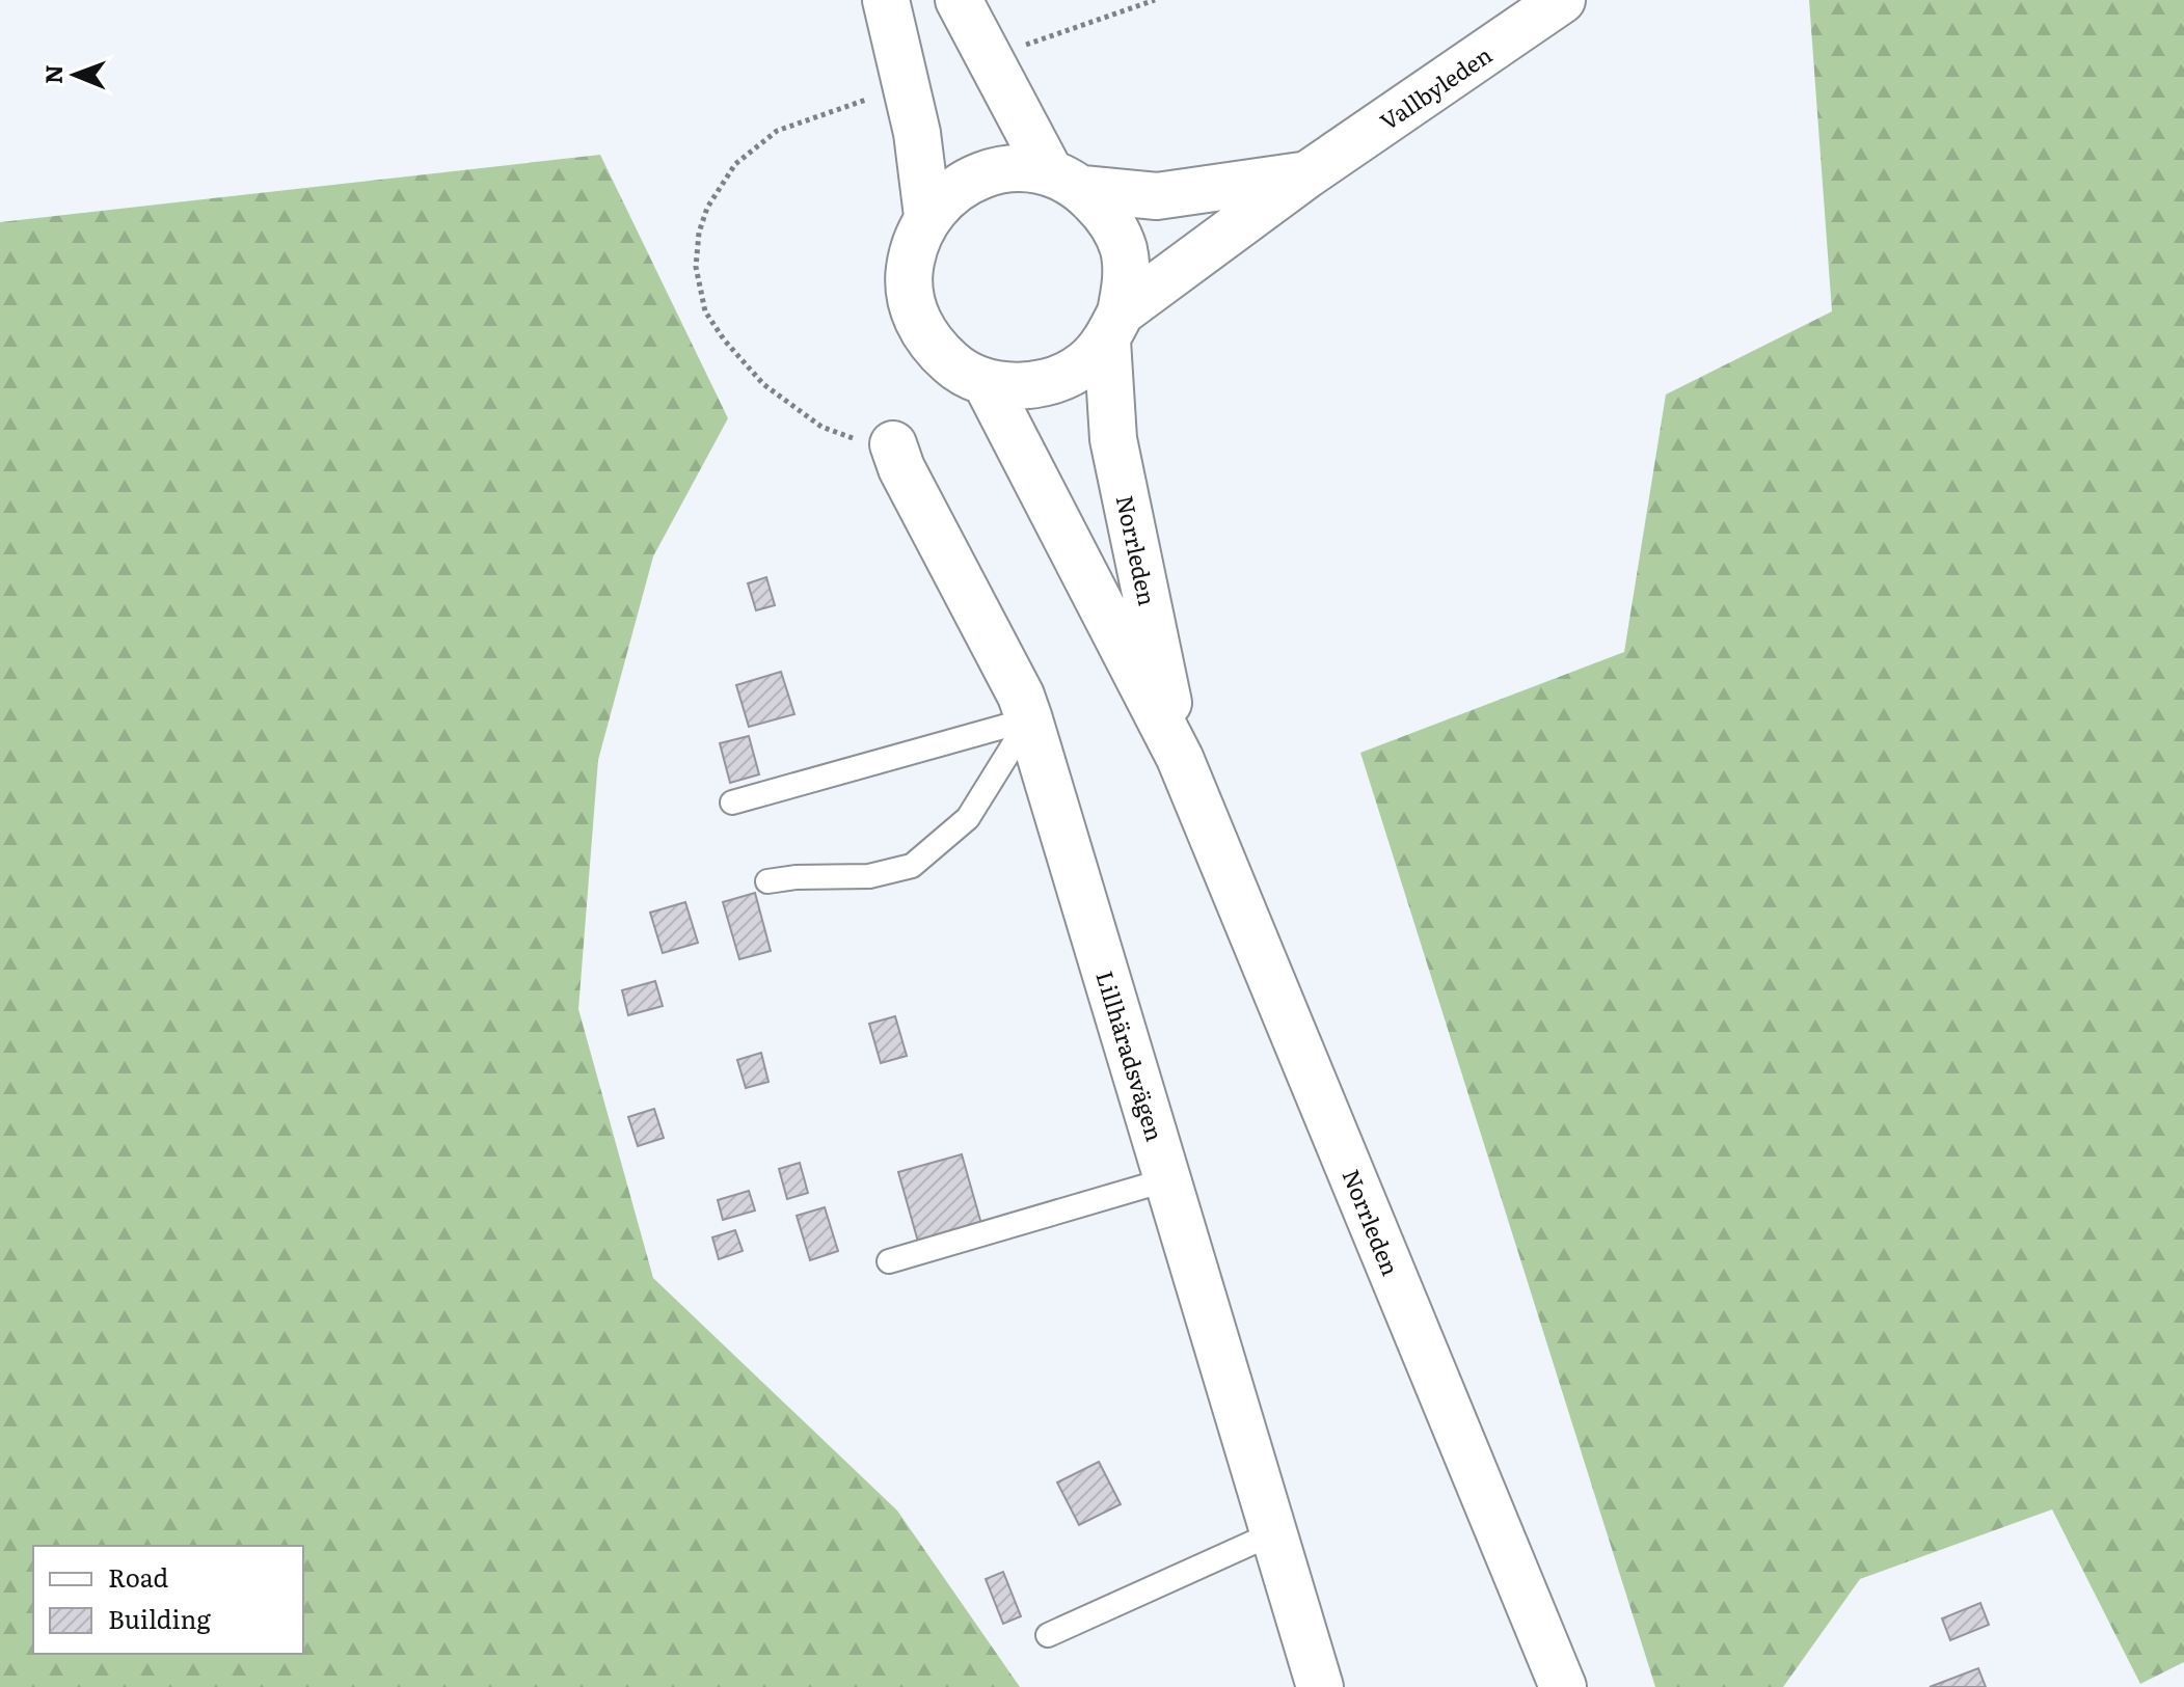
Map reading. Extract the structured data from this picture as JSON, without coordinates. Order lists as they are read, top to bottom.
{
  "streets": {
    "main road": ["Vallbyleden", "Norrleden", "Lillhäradsvägen"]
  },
  "crossings": [
    ["Vallbyleden", "Norrleden"]
  ],
  "legend": ["Road", "Building"],
  "north": "left"
}
